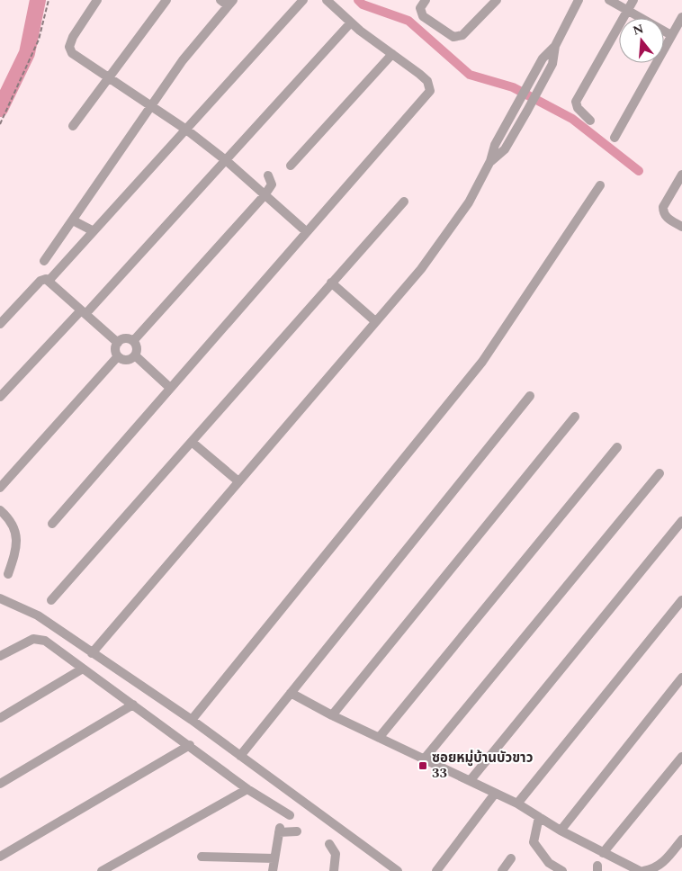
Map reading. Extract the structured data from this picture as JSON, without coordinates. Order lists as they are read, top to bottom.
{
  "places": {
    "transit": ["ซอยหมู่บ้านบัวขาว 33"]
  },
  "north": "top"
}
